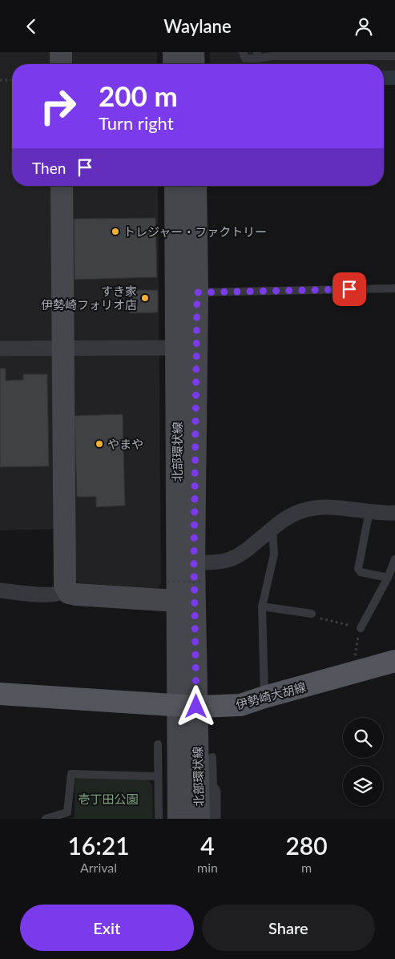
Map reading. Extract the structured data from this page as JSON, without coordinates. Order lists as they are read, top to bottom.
{
  "streets": {
    "main road": ["伊勢崎大胡線"],
    "street": ["北部環状線"]
  },
  "crossings": [
    ["北部環状線", "伊勢崎大胡線"]
  ],
  "parks": ["壱丁田公園"],
  "places": ["トレジャー・ファクトリー", "すき家 伊勢崎フォリオ店", "やまや"],
  "page": {
    "header": "Waylane",
    "turn": ["200 m", "Turn right"],
    "then": "Then",
    "eta": [
      "16:21",
      "Arrival",
      "4",
      "min",
      "280",
      "m"
    ],
    "buttons": ["Exit", "Share"]
  }
}
